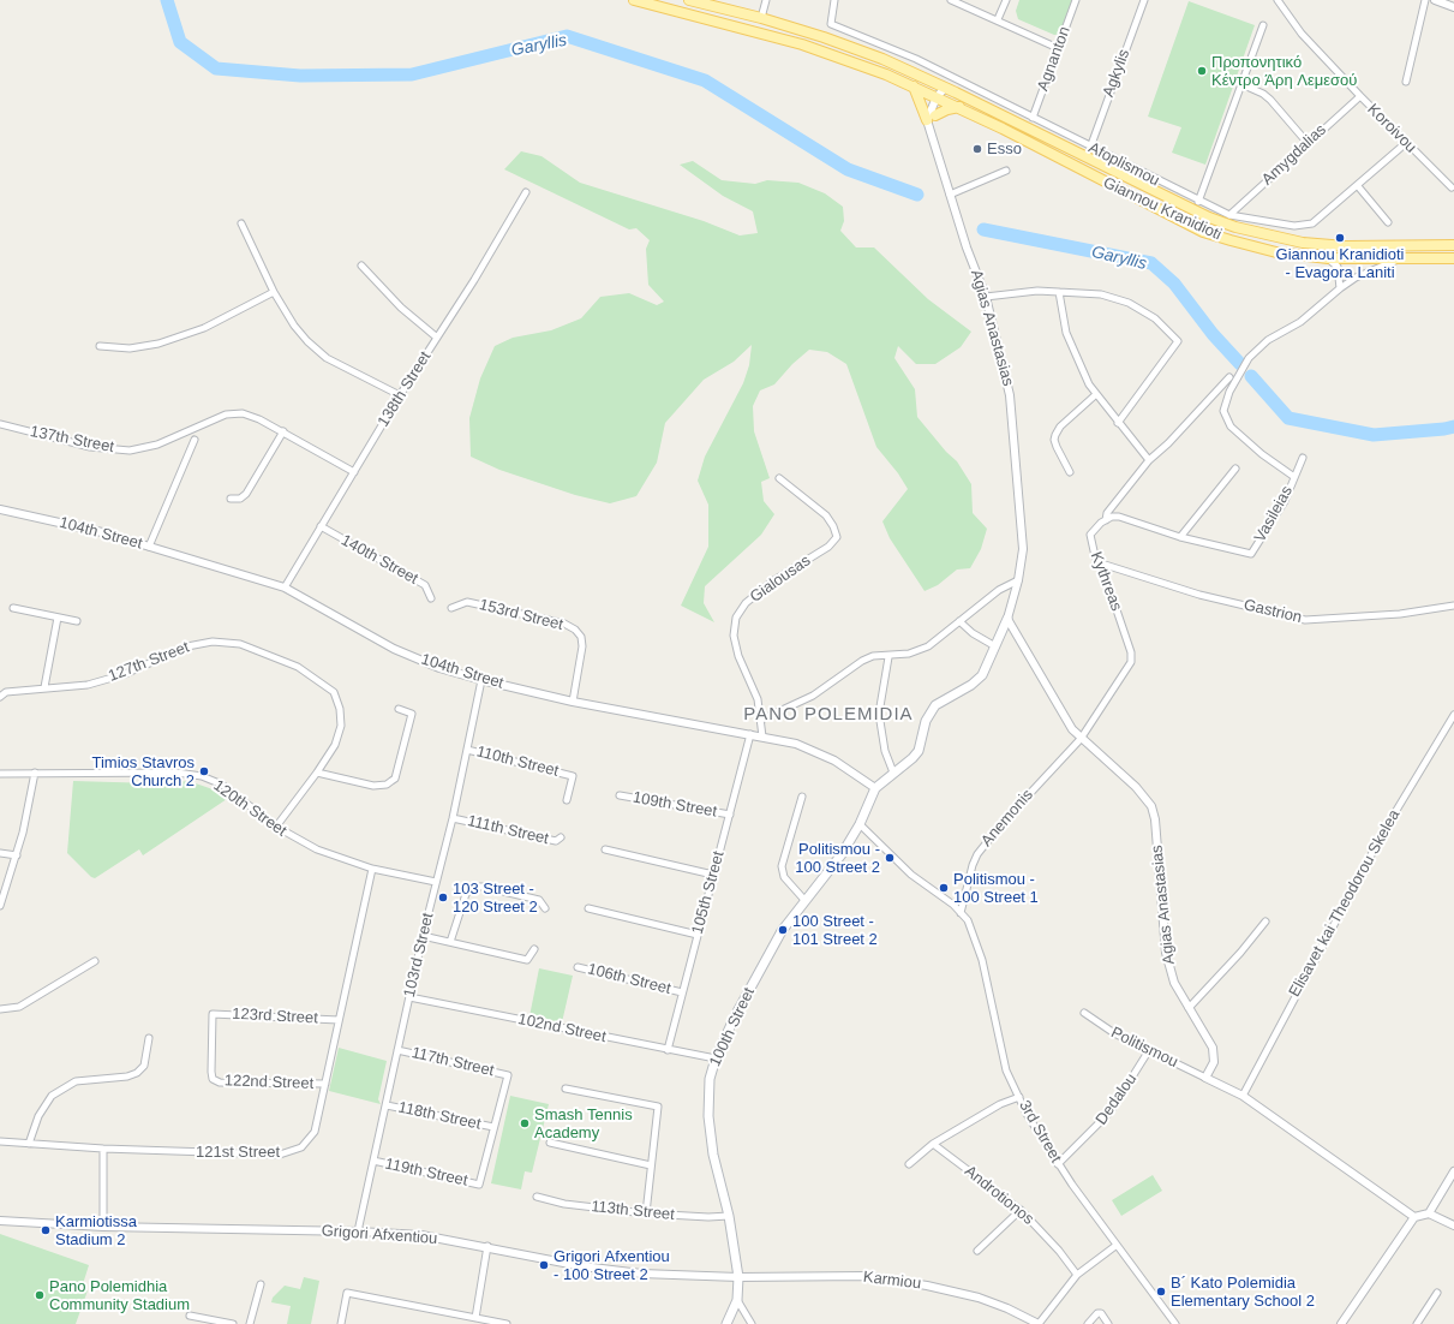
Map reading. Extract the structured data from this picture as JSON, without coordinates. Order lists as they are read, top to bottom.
{
  "streets": {
    "main road": ["Giannou Kranidioti", "Agias Anastasias", "100th Street"],
    "street": [
      "Agnanton",
      "Agkylis",
      "Koroivou",
      "Amygdalias",
      "Afoplismou",
      "138th Street",
      "137th Street",
      "Vasileias",
      "104th Street",
      "140th Street",
      "Gialousas",
      "Kythreas",
      "Gastrion",
      "153rd Street",
      "127th Street",
      "110th Street",
      "109th Street",
      "120th Street",
      "Anemonis",
      "111th Street",
      "105th Street",
      "Elisavet kai Theodorou Skelea",
      "103rd Street",
      "106th Street",
      "123rd Street",
      "102nd Street",
      "Politismou",
      "117th Street",
      "122nd Street",
      "Dedalou",
      "118th Street",
      "3rd Street",
      "121st Street",
      "119th Street",
      "Androtionos",
      "113th Street",
      "Grigori Afxentiou",
      "Karmiou"
    ]
  },
  "crossings": [
    ["Agnanton", "Afoplismou"],
    ["Agkylis", "Afoplismou"],
    ["Koroivou", "Amygdalias"],
    ["Koroivou", "Afoplismou"],
    ["Amygdalias", "Afoplismou"],
    ["Agias Anastasias", "104th Street"],
    ["Agias Anastasias", "Kythreas"],
    ["Agias Anastasias", "Anemonis"],
    ["Agias Anastasias", "100th Street"],
    ["Agias Anastasias", "Politismou"],
    ["138th Street", "137th Street"],
    ["138th Street", "104th Street"],
    ["138th Street", "140th Street"],
    ["104th Street", "Gialousas"],
    ["104th Street", "153rd Street"],
    ["104th Street", "105th Street"],
    ["104th Street", "103rd Street"],
    ["104th Street", "100th Street"],
    ["Kythreas", "Gastrion"],
    ["Kythreas", "Anemonis"],
    ["127th Street", "120th Street"],
    ["110th Street", "103rd Street"],
    ["109th Street", "105th Street"],
    ["120th Street", "103rd Street"],
    ["120th Street", "121st Street"],
    ["Anemonis", "3rd Street"],
    ["111th Street", "103rd Street"],
    ["105th Street", "106th Street"],
    ["105th Street", "102nd Street"],
    ["103rd Street", "102nd Street"],
    ["103rd Street", "117th Street"],
    ["103rd Street", "118th Street"],
    ["103rd Street", "119th Street"],
    ["103rd Street", "Grigori Afxentiou"],
    ["123rd Street", "122nd Street"],
    ["123rd Street", "121st Street"],
    ["100th Street", "102nd Street"],
    ["100th Street", "113th Street"],
    ["100th Street", "Grigori Afxentiou"],
    ["100th Street", "Karmiou"],
    ["Politismou", "Dedalou"],
    ["117th Street", "118th Street"],
    ["117th Street", "119th Street"],
    ["122nd Street", "121st Street"],
    ["Dedalou", "3rd Street"],
    ["118th Street", "119th Street"],
    ["Grigori Afxentiou", "Karmiou"]
  ],
  "districts": ["PANO POLEMIDIA"],
  "water": ["Garyllis"],
  "places": [
    "Προπονητικό Κέντρο Άρη Λεμεσού",
    "Esso",
    "Giannou Kranidioti - Evagora Laniti",
    "Timios Stavros Church 2",
    "Politismou - 100 Street 2",
    "Politismou - 100 Street 1",
    "103 Street - 120 Street 2",
    "100 Street - 101 Street 2",
    "Smash Tennis Academy",
    "Karmiotissa Stadium 2",
    "Grigori Afxentiou - 100 Street 2",
    "B´ Kato Polemidia Elementary School 2",
    "Pano Polemidhia Community Stadium"
  ]
}
